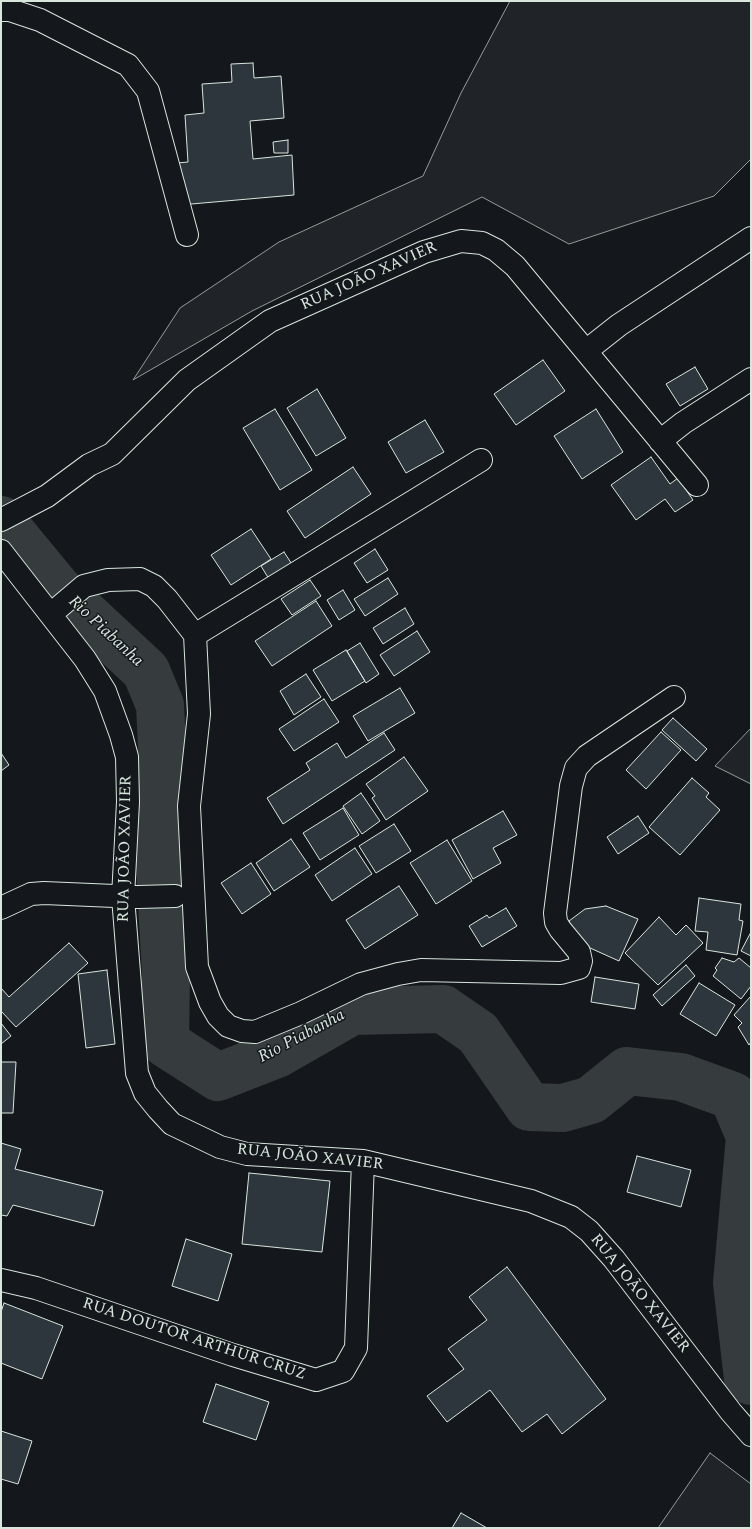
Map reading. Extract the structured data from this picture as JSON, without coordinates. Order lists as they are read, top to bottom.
{
  "streets": {
    "street": ["RUA JOÃO XAVIER", "RUA DOUTOR ARTHUR CRUZ"]
  },
  "crossings": [
    ["RUA JOÃO XAVIER", "RUA DOUTOR ARTHUR CRUZ"]
  ],
  "water": ["Rio Piabanha"]
}
